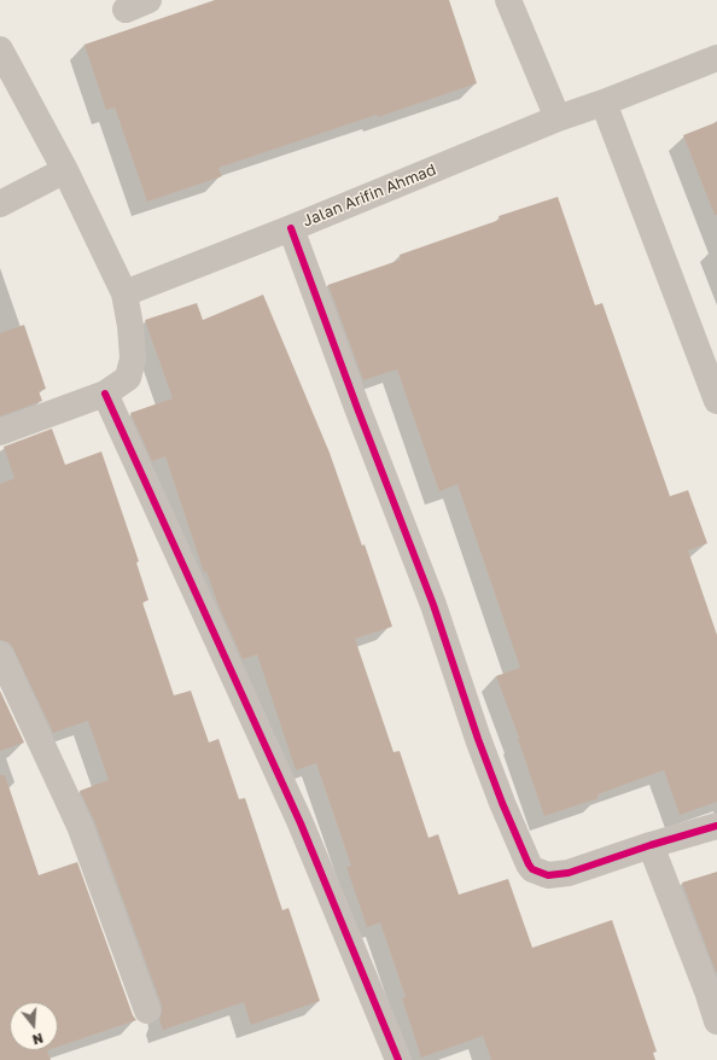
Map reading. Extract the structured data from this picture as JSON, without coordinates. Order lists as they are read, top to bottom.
{
  "streets": {
    "street": ["Jalan Arifin Ahmad"]
  },
  "north": "bottom"
}
